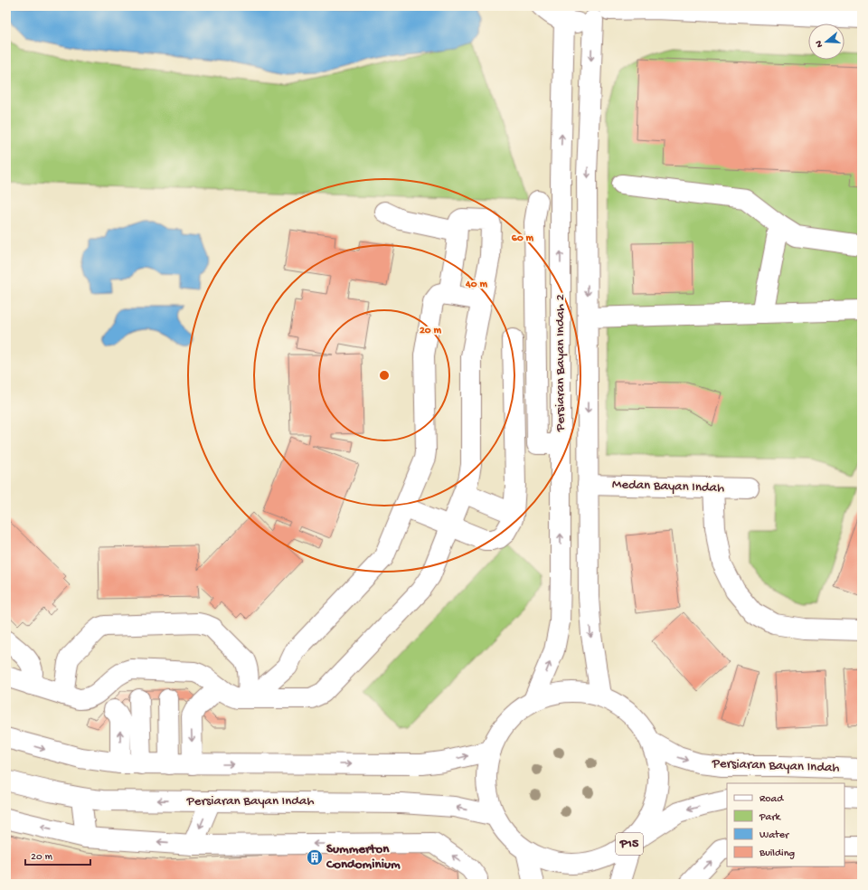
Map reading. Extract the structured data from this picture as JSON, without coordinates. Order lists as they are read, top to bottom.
{
  "streets": {
    "street": [
      "Persiaran Bayan Indah 2",
      "Medan Bayan Indah",
      "Persiaran Bayan Indah",
      "P15"
    ]
  },
  "crossings": [
    ["Persiaran Bayan Indah 2", "Medan Bayan Indah"],
    ["Persiaran Bayan Indah 2", "P15"],
    ["Persiaran Bayan Indah", "P15"]
  ],
  "places": {
    "building": ["Summerton Condominium"]
  },
  "legend": [
    "Road",
    "Park",
    "Water",
    "Building"
  ],
  "scale_bar": "20 m",
  "north": "left",
  "rings": ["60 m", "40 m", "20 m"]
}
